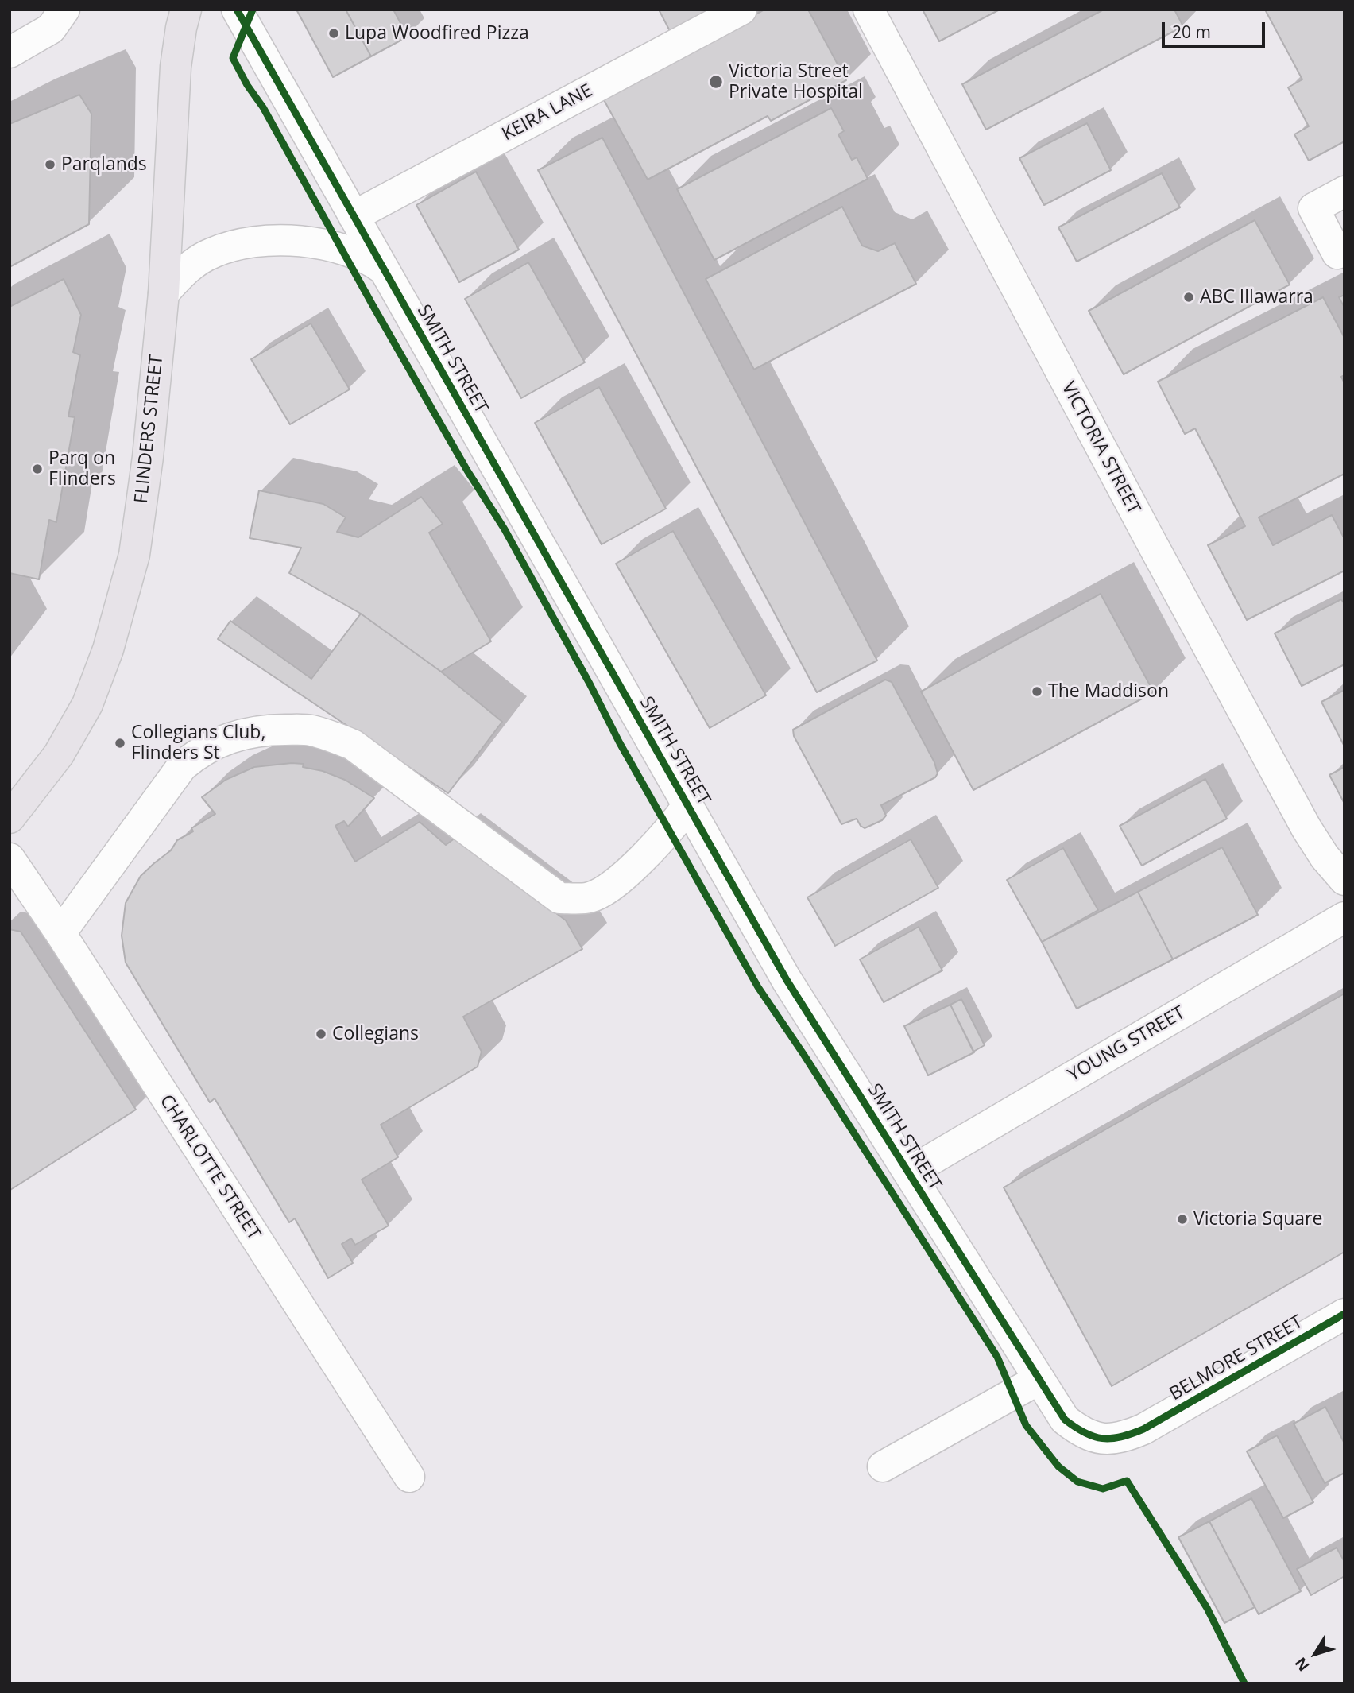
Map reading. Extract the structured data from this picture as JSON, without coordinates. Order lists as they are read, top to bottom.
{
  "streets": {
    "main road": ["FLINDERS STREET"],
    "street": [
      "KEIRA LANE",
      "SMITH STREET",
      "VICTORIA STREET",
      "YOUNG STREET",
      "CHARLOTTE STREET",
      "BELMORE STREET"
    ]
  },
  "crossings": [
    ["KEIRA LANE", "SMITH STREET"],
    ["SMITH STREET", "YOUNG STREET"],
    ["SMITH STREET", "BELMORE STREET"]
  ],
  "places": [
    "Lupa Woodfired Pizza",
    "Victoria Street Private Hospital",
    "Parqlands",
    "ABC Illawarra",
    "Parq on Flinders",
    "The Maddison",
    "Collegians Club, Flinders St",
    "Collegians",
    "Victoria Square"
  ],
  "scale_bar": "20 m",
  "north": "bottom left"
}
